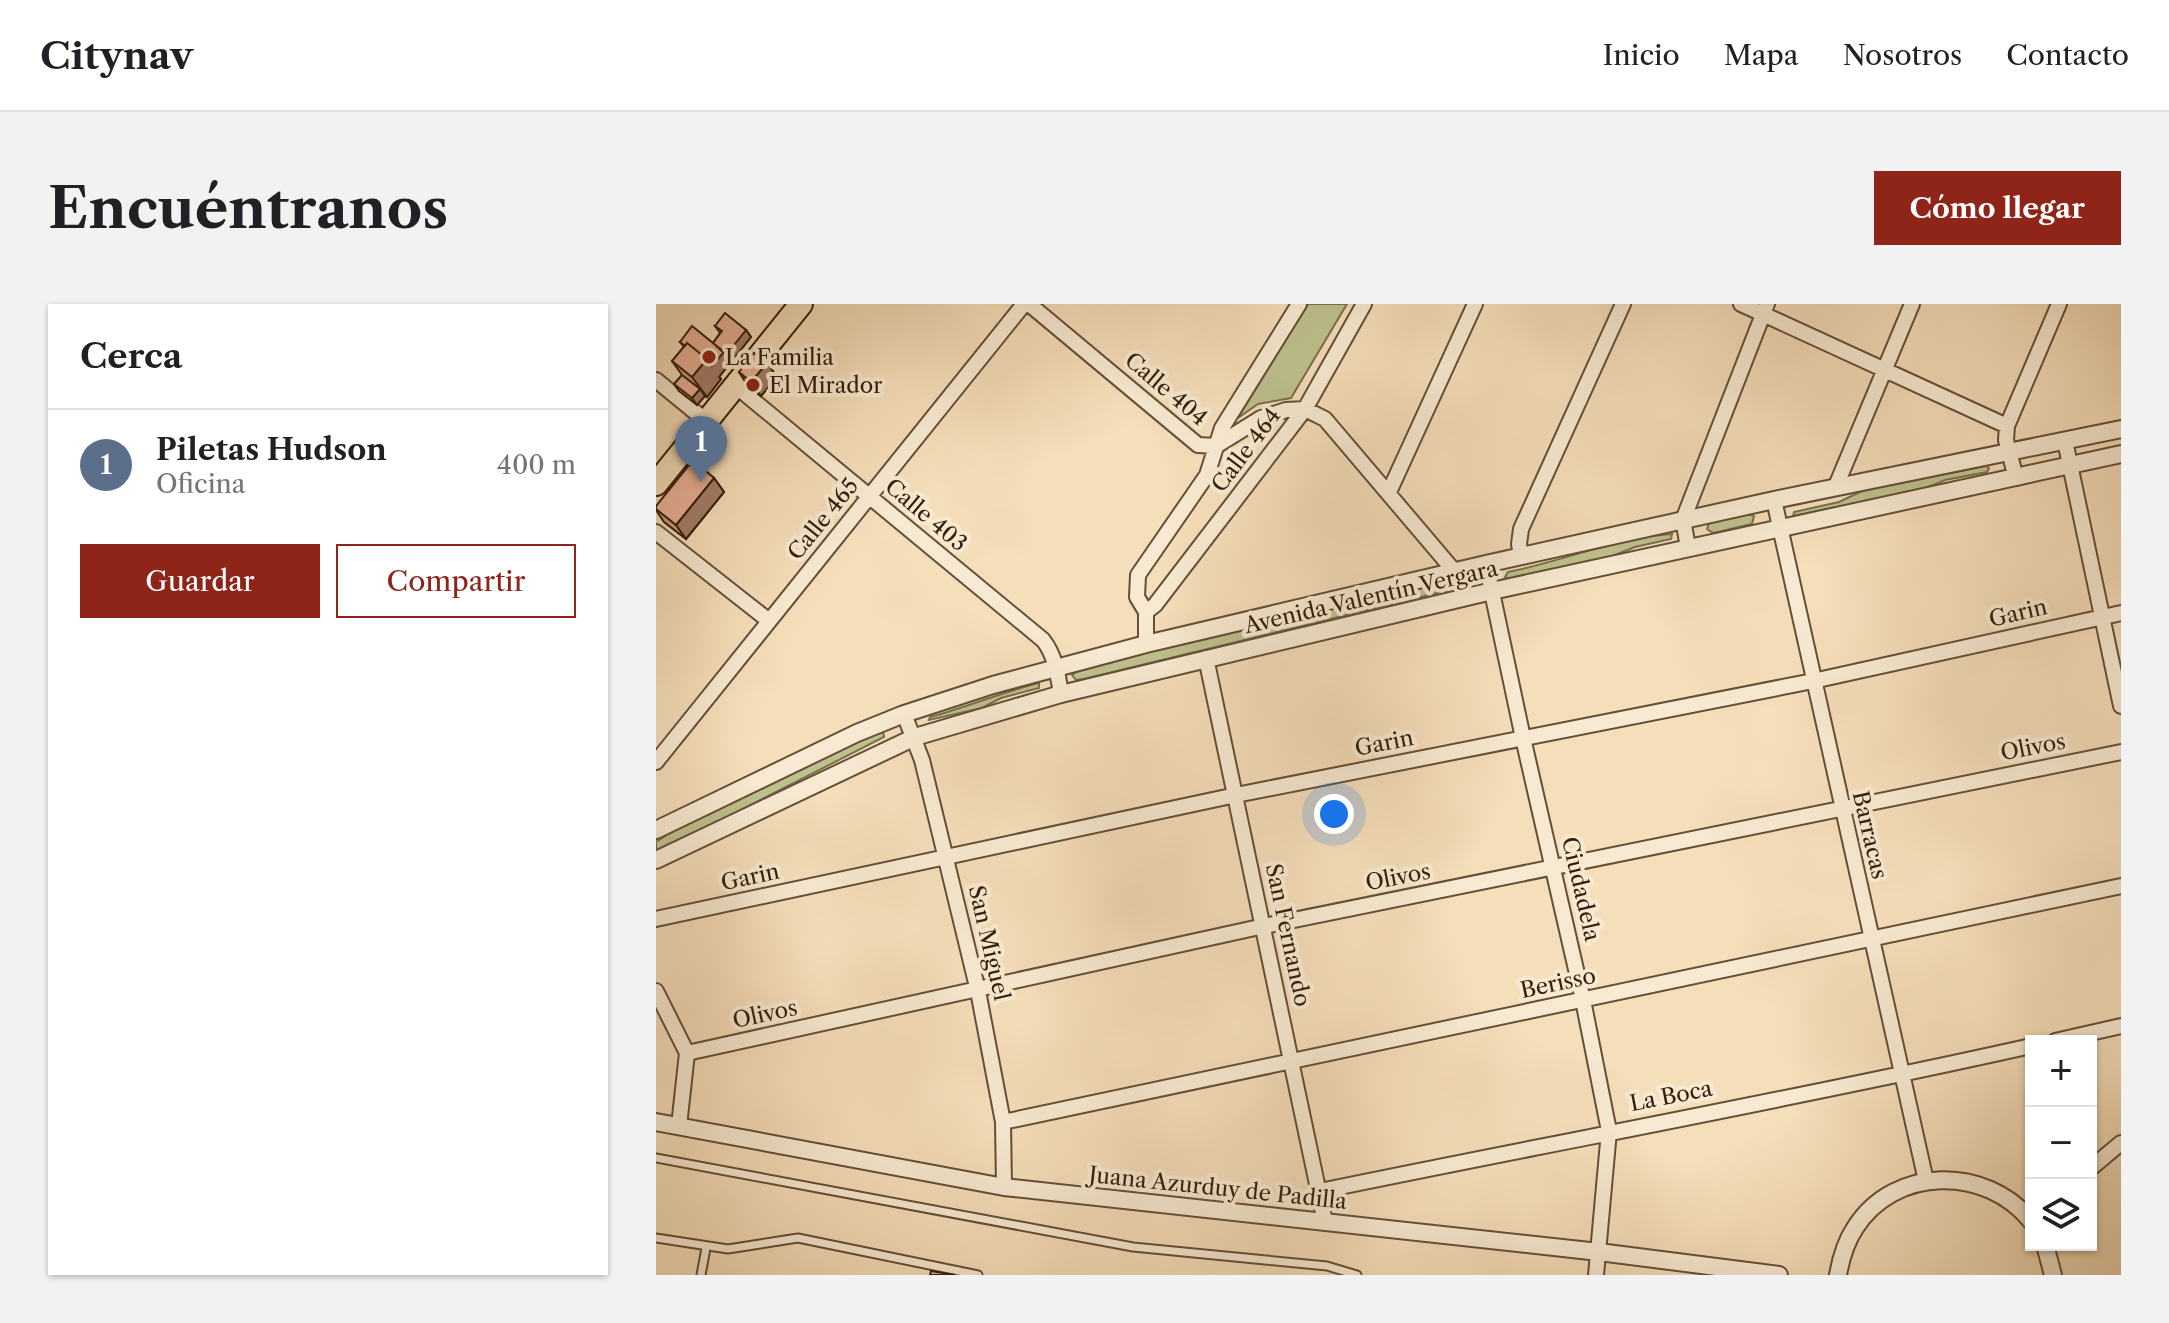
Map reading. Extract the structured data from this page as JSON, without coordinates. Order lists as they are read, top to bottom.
{
  "streets": {
    "street": [
      "Calle 404",
      "Calle 464",
      "Calle 403",
      "Calle 465",
      "Avenida Valentín Vergara",
      "Garin",
      "Olivos",
      "Barracas",
      "Ciudadela",
      "San Fernando",
      "San Miguel",
      "Berisso",
      "La Boca",
      "Juana Azurduy de Padilla"
    ]
  },
  "crossings": [
    ["Calle 404", "Calle 464"],
    ["Calle 404", "Calle 465"],
    ["Calle 464", "Avenida Valentín Vergara"],
    ["Calle 403", "Calle 465"],
    ["Calle 403", "Avenida Valentín Vergara"],
    ["Avenida Valentín Vergara", "Barracas"],
    ["Avenida Valentín Vergara", "Ciudadela"],
    ["Avenida Valentín Vergara", "San Fernando"],
    ["Avenida Valentín Vergara", "San Miguel"],
    ["Garin", "Barracas"],
    ["Garin", "Ciudadela"],
    ["Garin", "San Fernando"],
    ["Garin", "San Miguel"],
    ["Olivos", "Barracas"],
    ["Olivos", "Ciudadela"],
    ["Olivos", "San Fernando"],
    ["Olivos", "San Miguel"],
    ["Barracas", "Berisso"],
    ["Barracas", "La Boca"],
    ["Ciudadela", "Berisso"],
    ["Ciudadela", "La Boca"],
    ["Ciudadela", "Juana Azurduy de Padilla"],
    ["San Fernando", "Berisso"],
    ["San Fernando", "La Boca"],
    ["San Fernando", "Juana Azurduy de Padilla"],
    ["San Miguel", "Berisso"],
    ["San Miguel", "Juana Azurduy de Padilla"]
  ],
  "places": ["La Familia", "El Mirador"],
  "page": {
    "header": "Citynav",
    "nav": [
      "Inicio",
      "Mapa",
      "Nosotros",
      "Contacto"
    ],
    "buttons": [
      "Cómo llegar",
      ["Guardar", "Compartir"]
    ],
    "title": "Encuéntranos",
    "heading": "Cerca",
    "list": [
      {
        "mark": "1",
        "name": "Piletas Hudson",
        "note": "Oficina",
        "value": "400 m"
      }
    ],
    "pins": "1",
    "map_buttons": ["+", "−"]
  }
}
